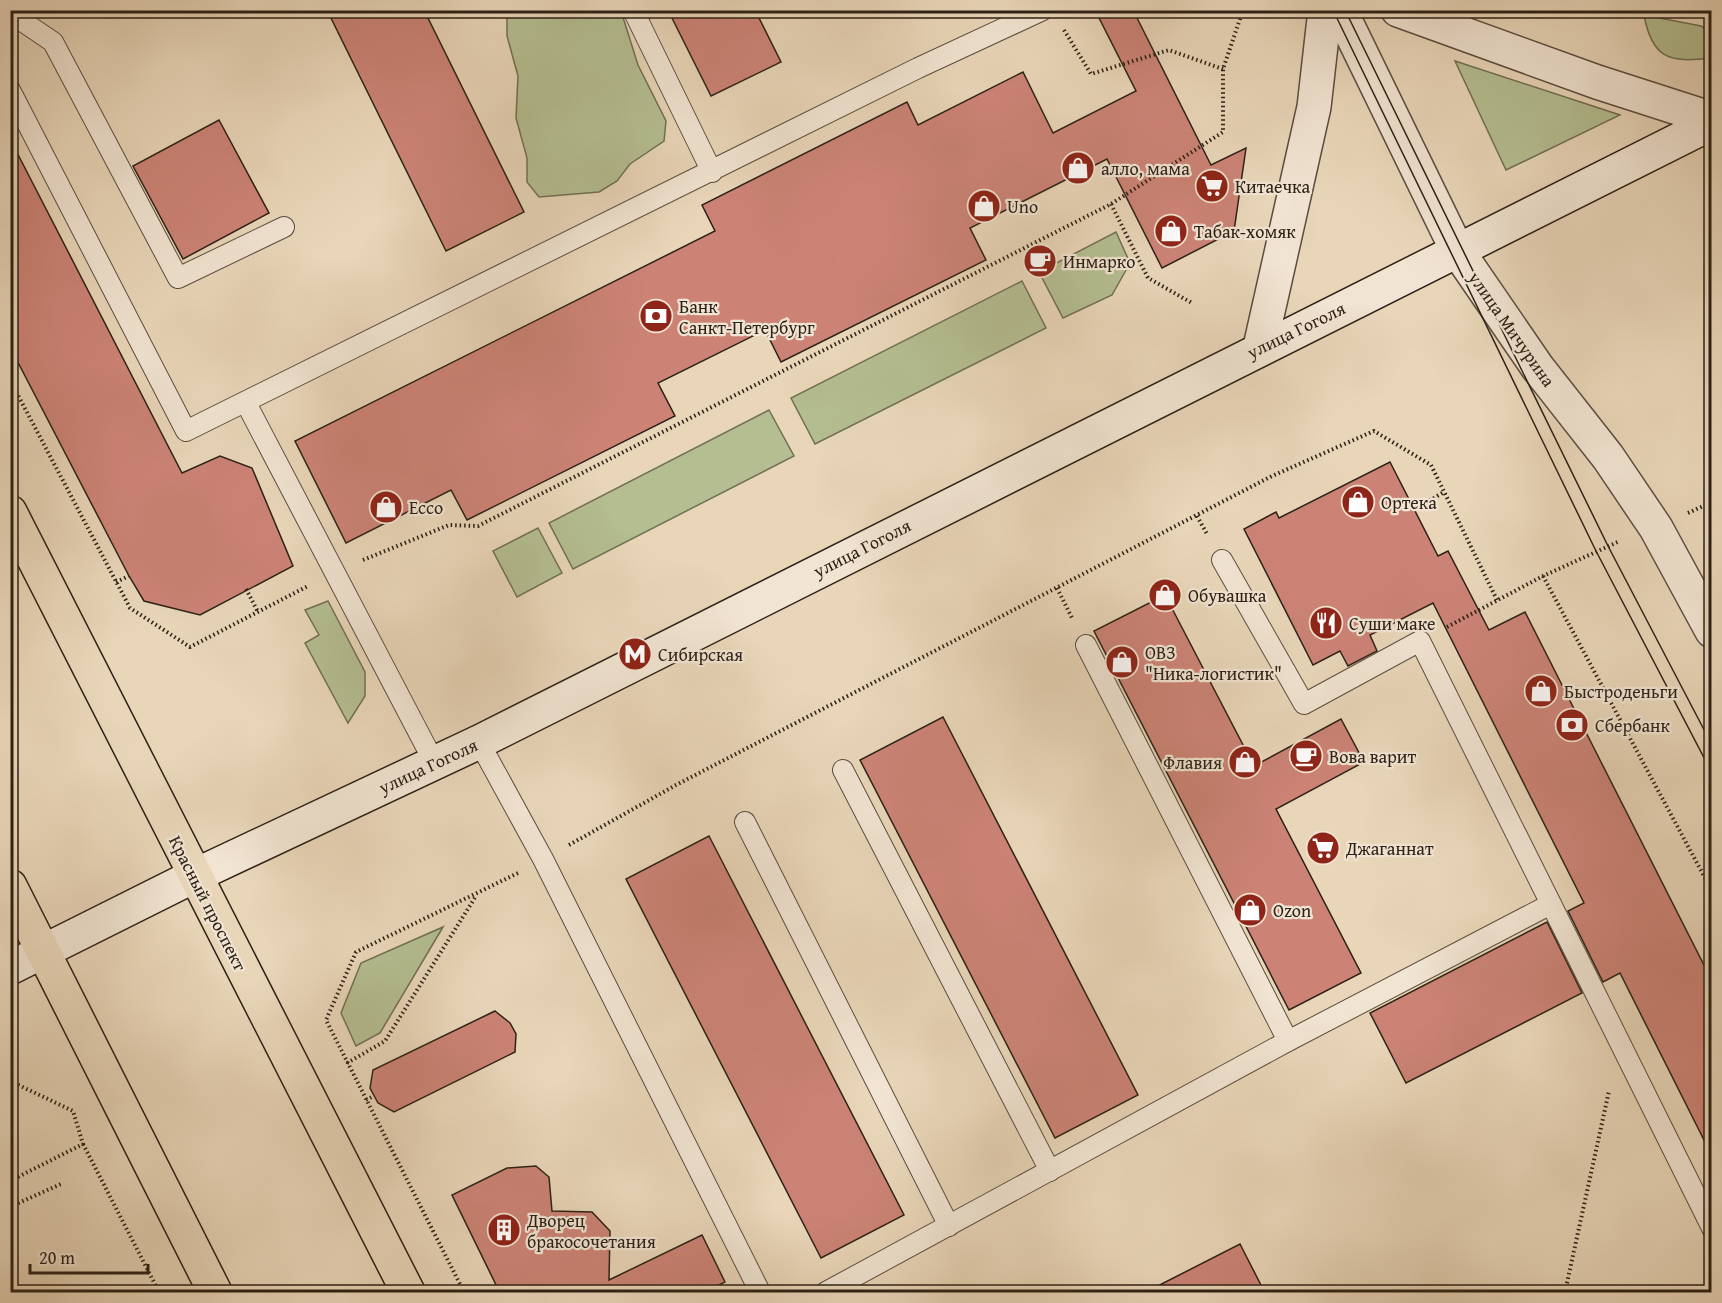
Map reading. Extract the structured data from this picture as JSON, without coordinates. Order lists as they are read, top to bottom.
{
  "streets": {
    "main road": ["улица Мичурина", "улица Гоголя", "Красный проспект"]
  },
  "crossings": [
    ["улица Мичурина", "улица Гоголя"],
    ["улица Гоголя", "Красный проспект"]
  ],
  "places": {
    "shop": [
      "алло, мама",
      "Uno",
      "Табак-хомяк",
      "Ортека",
      "Ecco",
      "Обувашка",
      "ОВЗ \"Ника-логистик\"",
      "Быстроденьги",
      "Флавия",
      "Ozon"
    ],
    "supermarket": ["Китаечка", "Джаганнат"],
    "cafe": ["Инмарко", "Вова варит"],
    "bank": ["Банк Санкт-Петербург", "Сбербанк"],
    "restaurant": ["Суши маке"],
    "metro station": ["Сибирская"],
    "building": ["Дворец бракосочетания"]
  },
  "scale_bar": "20 m"
}
